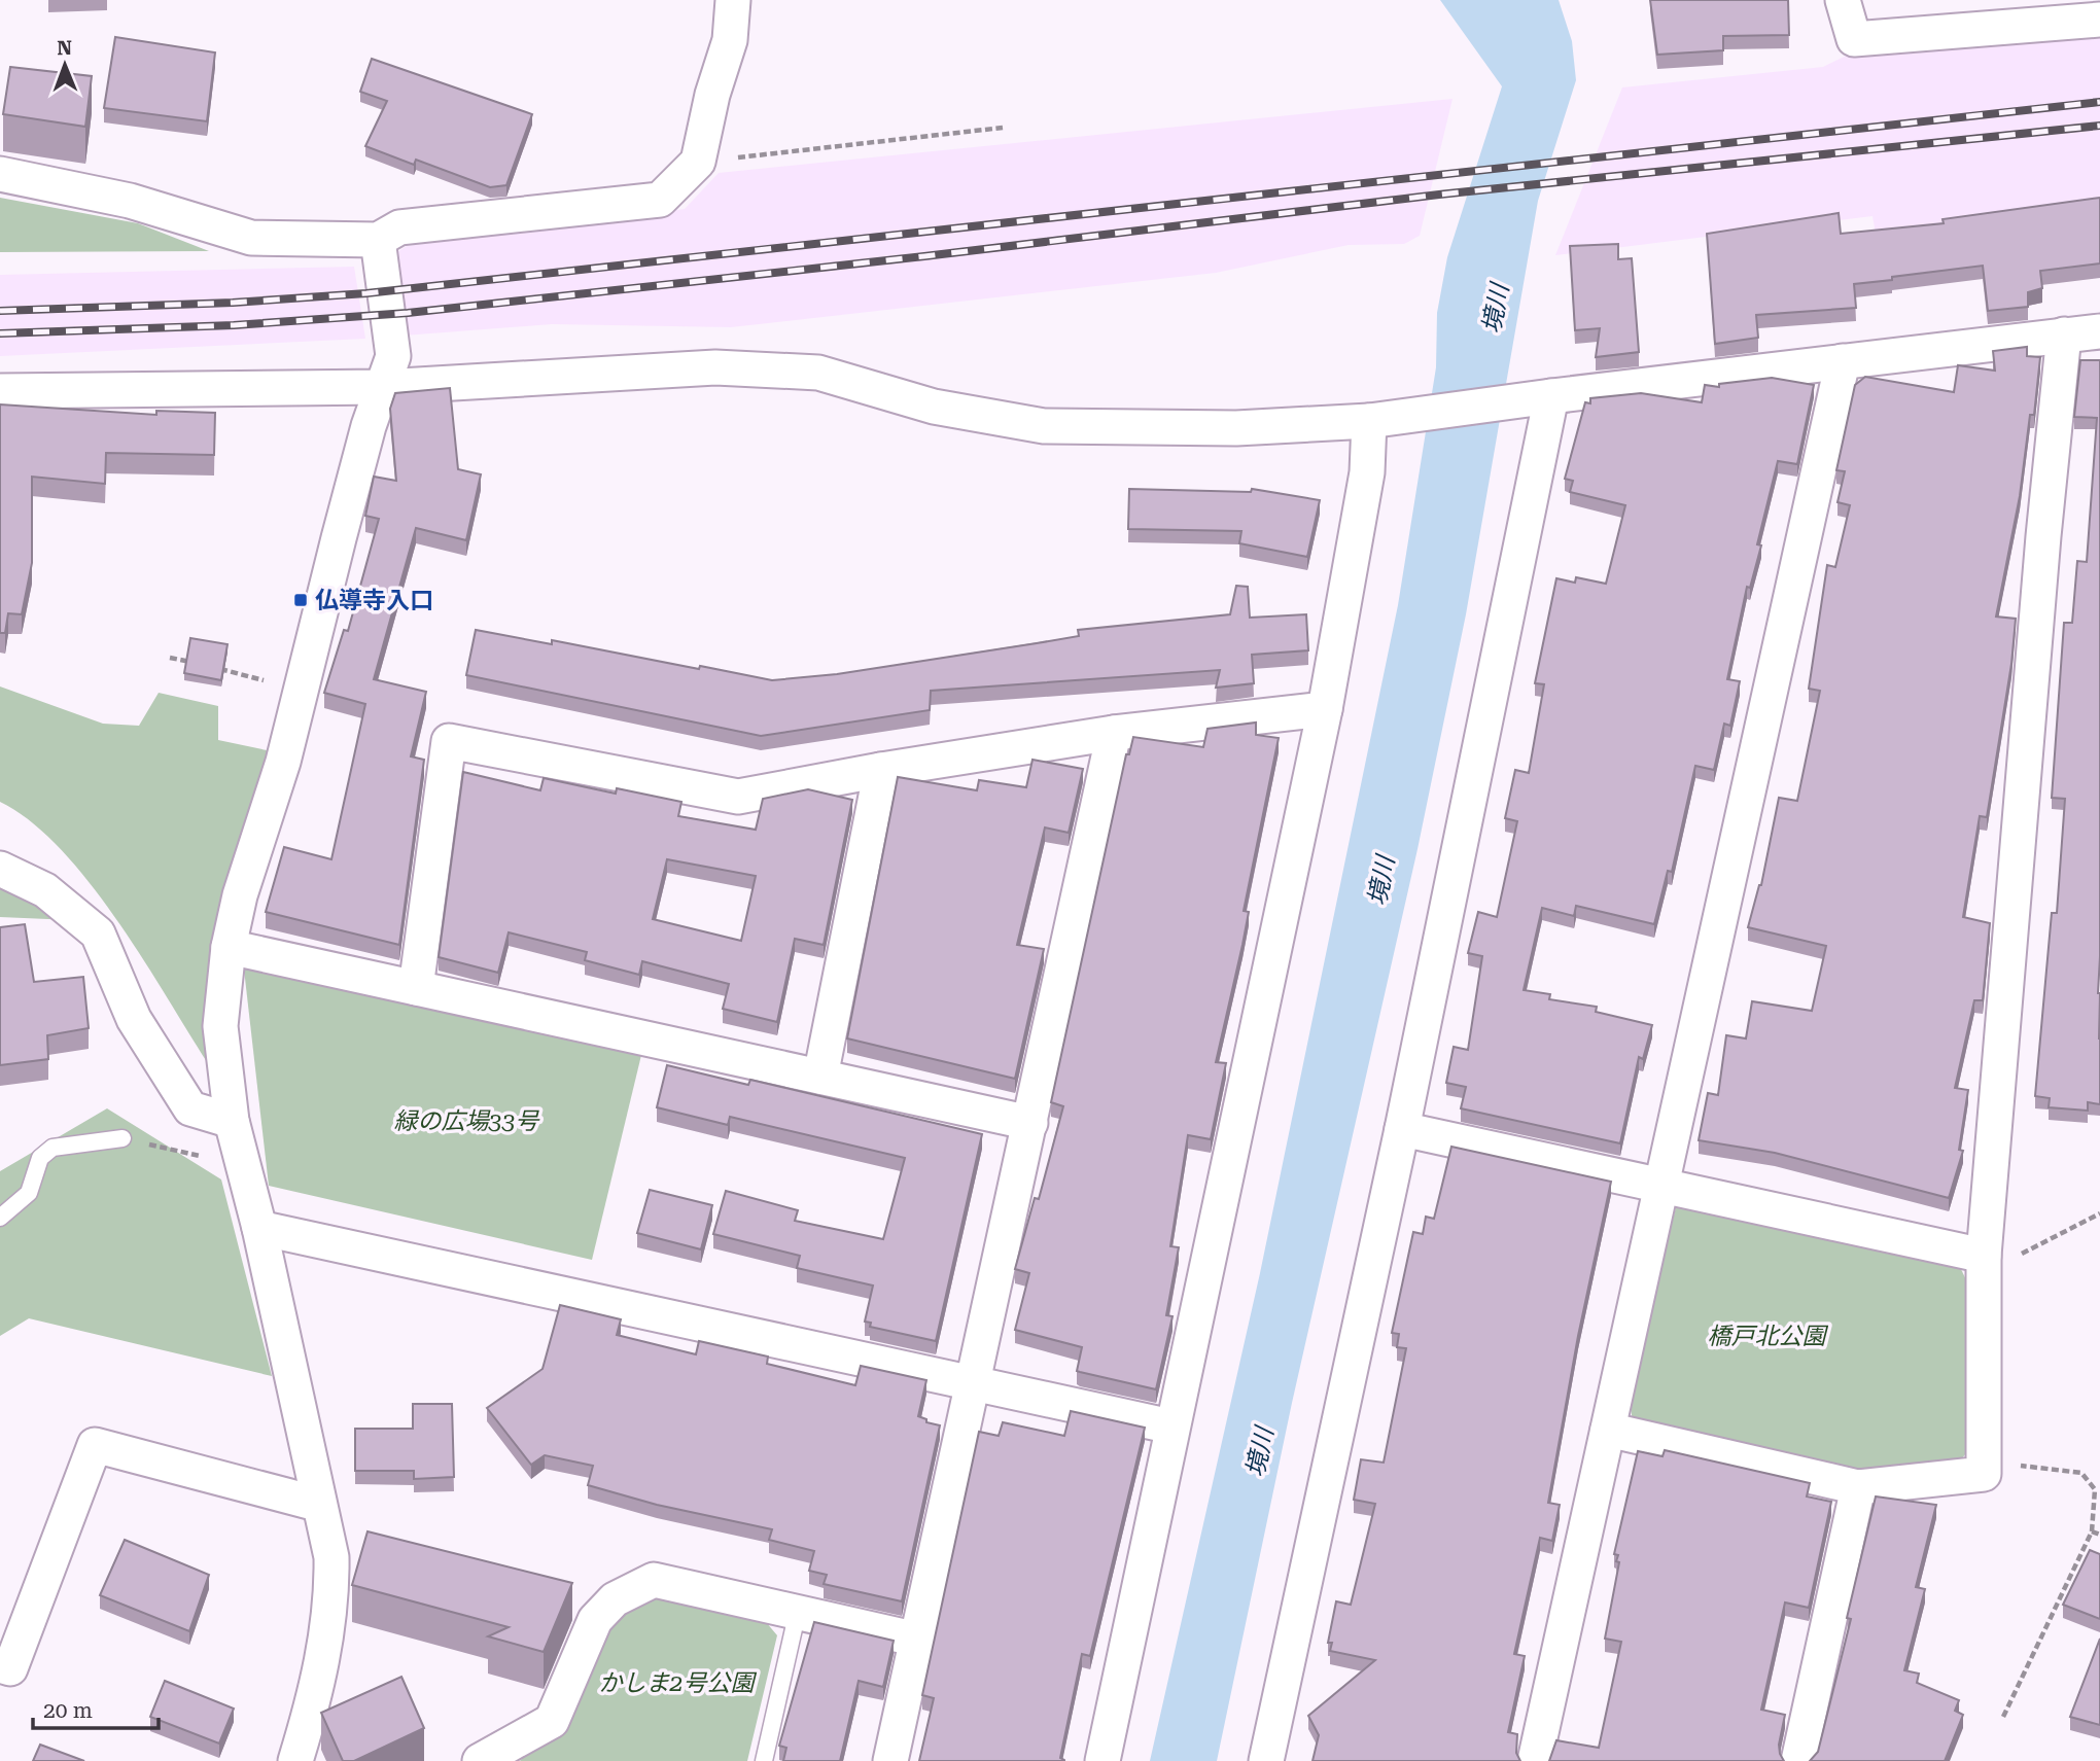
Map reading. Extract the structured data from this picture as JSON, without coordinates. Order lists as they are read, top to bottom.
{
  "water": ["境川"],
  "parks": ["緑の広場33号", "橋戸北公園", "かしま2号公園"],
  "places": {
    "transit": ["仏導寺入口"]
  },
  "scale_bar": "20 m",
  "north": "top"
}
